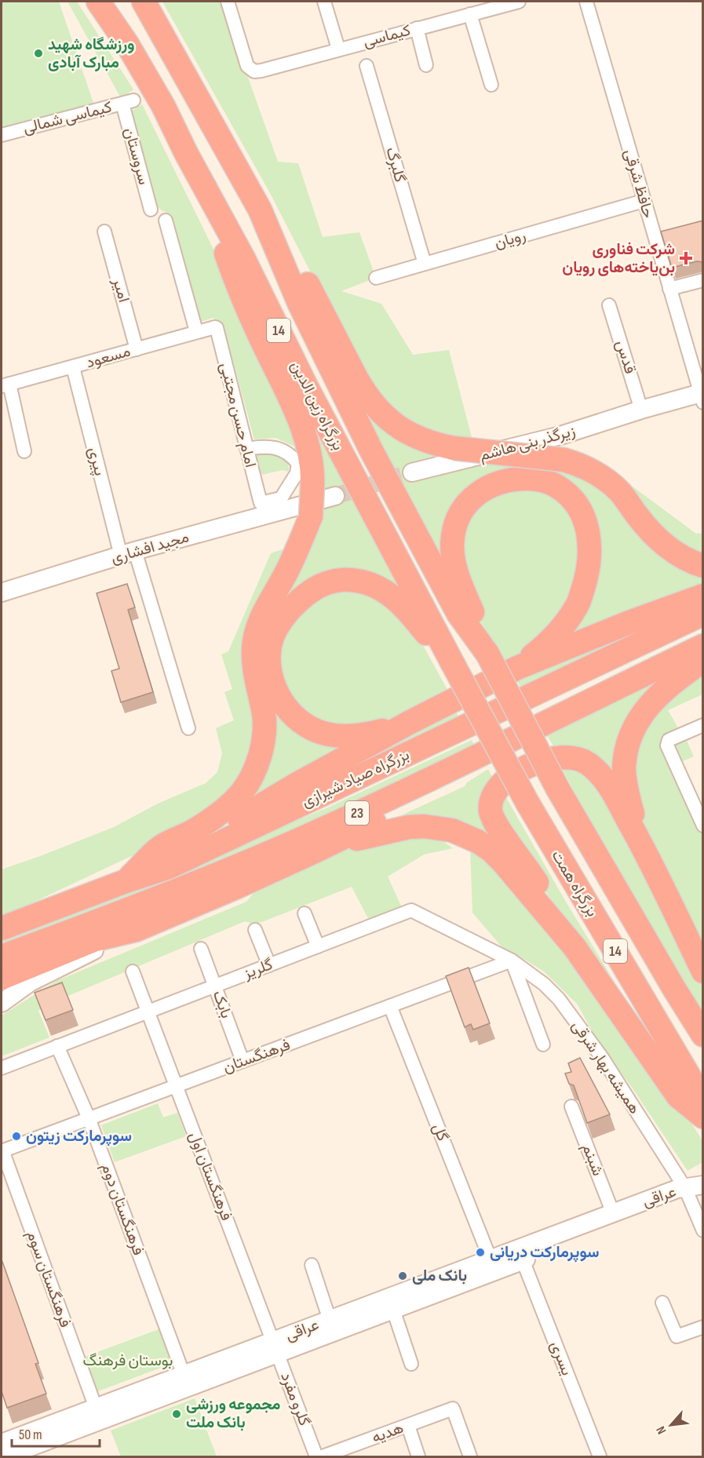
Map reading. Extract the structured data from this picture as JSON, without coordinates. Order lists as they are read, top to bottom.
{
  "streets": {
    "highway": [
      "14",
      "بزرگراه زین الدین",
      "بزرگراه صیاد شیرازی",
      "23",
      "بزرگراه همت"
    ],
    "main road": ["زیرگذر بنی هاشم", "مجید افشاری", "عراقی"],
    "street": [
      "کیماسی",
      "کیماسی شمالی",
      "سروستان",
      "گلبرگ",
      "حافظ شرقی",
      "رویان",
      "امیر",
      "مسعود",
      "قدس",
      "امام حسن مجتبی",
      "پیری",
      "گلریز",
      "بابک",
      "فرهنگستان",
      "همیشه بهار شرقی",
      "گل",
      "شبنم",
      "فرهنگستان اول",
      "فرهنگستان دوم",
      "فرهنگستان سوم",
      "یسری",
      "گلرو مفرد",
      "هدیه"
    ]
  },
  "crossings": [
    ["کیماسی شمالی", "سروستان"],
    ["گلبرگ", "رویان"],
    ["حافظ شرقی", "رویان"],
    ["امیر", "مسعود"],
    ["14", "بزرگراه زین الدین"],
    ["مسعود", "امام حسن مجتبی"],
    ["مسعود", "پیری"],
    ["قدس", "زیرگذر بنی هاشم"],
    ["بزرگراه زین الدین", "بزرگراه همت"],
    ["پیری", "مجید افشاری"],
    ["گلریز", "بابک"],
    ["گلریز", "فرهنگستان"],
    ["گلریز", "همیشه بهار شرقی"],
    ["گلریز", "فرهنگستان اول"],
    ["گلریز", "فرهنگستان دوم"],
    ["بابک", "فرهنگستان"],
    ["فرهنگستان", "همیشه بهار شرقی"],
    ["فرهنگستان", "گل"],
    ["فرهنگستان", "فرهنگستان اول"],
    ["فرهنگستان", "فرهنگستان دوم"],
    ["فرهنگستان", "فرهنگستان سوم"],
    ["همیشه بهار شرقی", "عراقی"],
    ["گل", "عراقی"],
    ["شبنم", "عراقی"],
    ["فرهنگستان اول", "عراقی"],
    ["فرهنگستان اول", "گلرو مفرد"],
    ["عراقی", "فرهنگستان دوم"],
    ["عراقی", "فرهنگستان سوم"],
    ["عراقی", "یسری"],
    ["عراقی", "گلرو مفرد"]
  ],
  "parks": ["بوستان فرهنگ"],
  "places": {
    "other": [
      "ورزشگاه شهید مبارک آبادی",
      "سوپرمارکت زیتون",
      "سوپرمارکت دریانی",
      "بانک ملی",
      "مجموعه ورزشی بانک ملت"
    ],
    "health": ["شرکت فناوری بن‌یاخته‌های رویان"]
  },
  "scale_bar": "50 m",
  "north": "bottom left"
}
